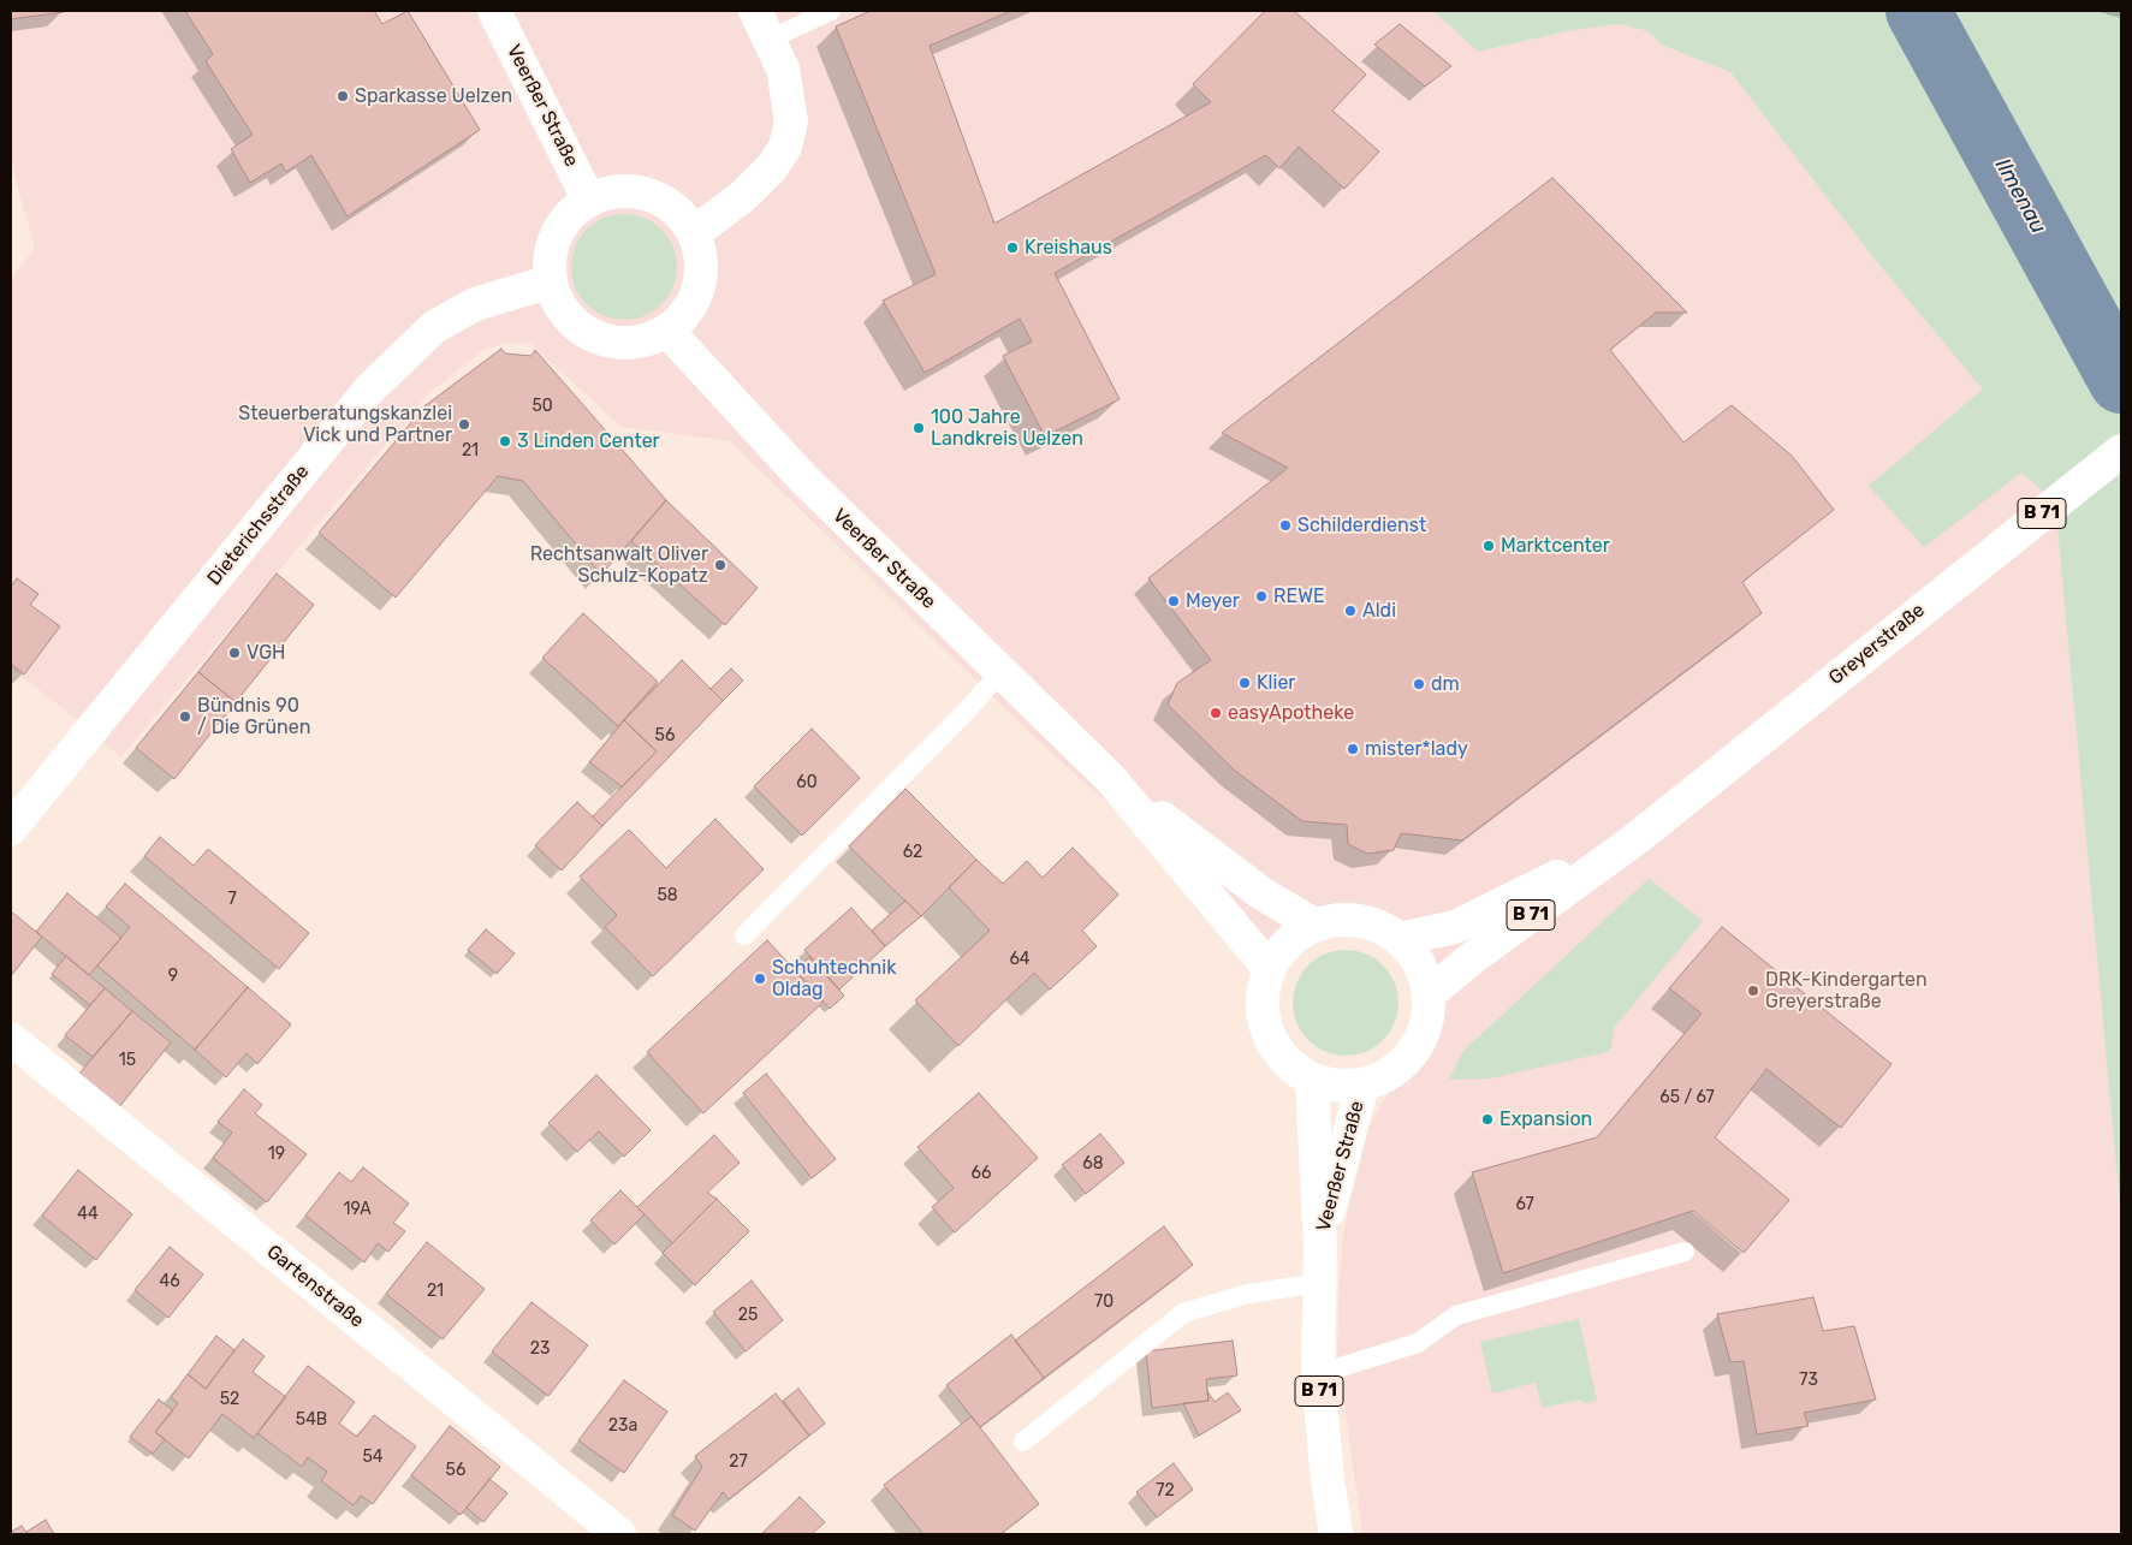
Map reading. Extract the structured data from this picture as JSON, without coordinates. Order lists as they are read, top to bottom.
{
  "streets": {
    "street": [
      "Veerßer Straße",
      "B 71",
      "Dieterichsstraße",
      "Greyerstraße",
      "Gartenstraße"
    ]
  },
  "crossings": [
    ["Veerßer Straße", "Dieterichsstraße"],
    ["Veerßer Straße", "Greyerstraße"]
  ],
  "water": ["Ilmenau"],
  "places": [
    "Sparkasse Uelzen",
    "Kreishaus",
    "Steuerberatungskanzlei Vick und Partner",
    "100 Jahre Landkreis Uelzen",
    "3 Linden Center",
    "Schilderdienst",
    "Marktcenter",
    "Rechtsanwalt Oliver Schulz-Kopatz",
    "REWE",
    "Meyer",
    "Aldi",
    "VGH",
    "Klier",
    "dm",
    "easyApotheke",
    "Bündnis 90 / Die Grünen",
    "mister*lady",
    "Schuhtechnik Oldag",
    "DRK-Kindergarten Greyerstraße",
    "Expansion"
  ],
  "house_numbers": [
    "50",
    "21",
    "56",
    "60",
    "62",
    "58",
    "7",
    "64",
    "9",
    "15",
    "65 / 67",
    "19",
    "68",
    "66",
    "67",
    "19A",
    "44",
    "46",
    "21",
    "70",
    "25",
    "23",
    "73",
    "52",
    "54B",
    "23a",
    "54",
    "27",
    "56",
    "72"
  ]
}
